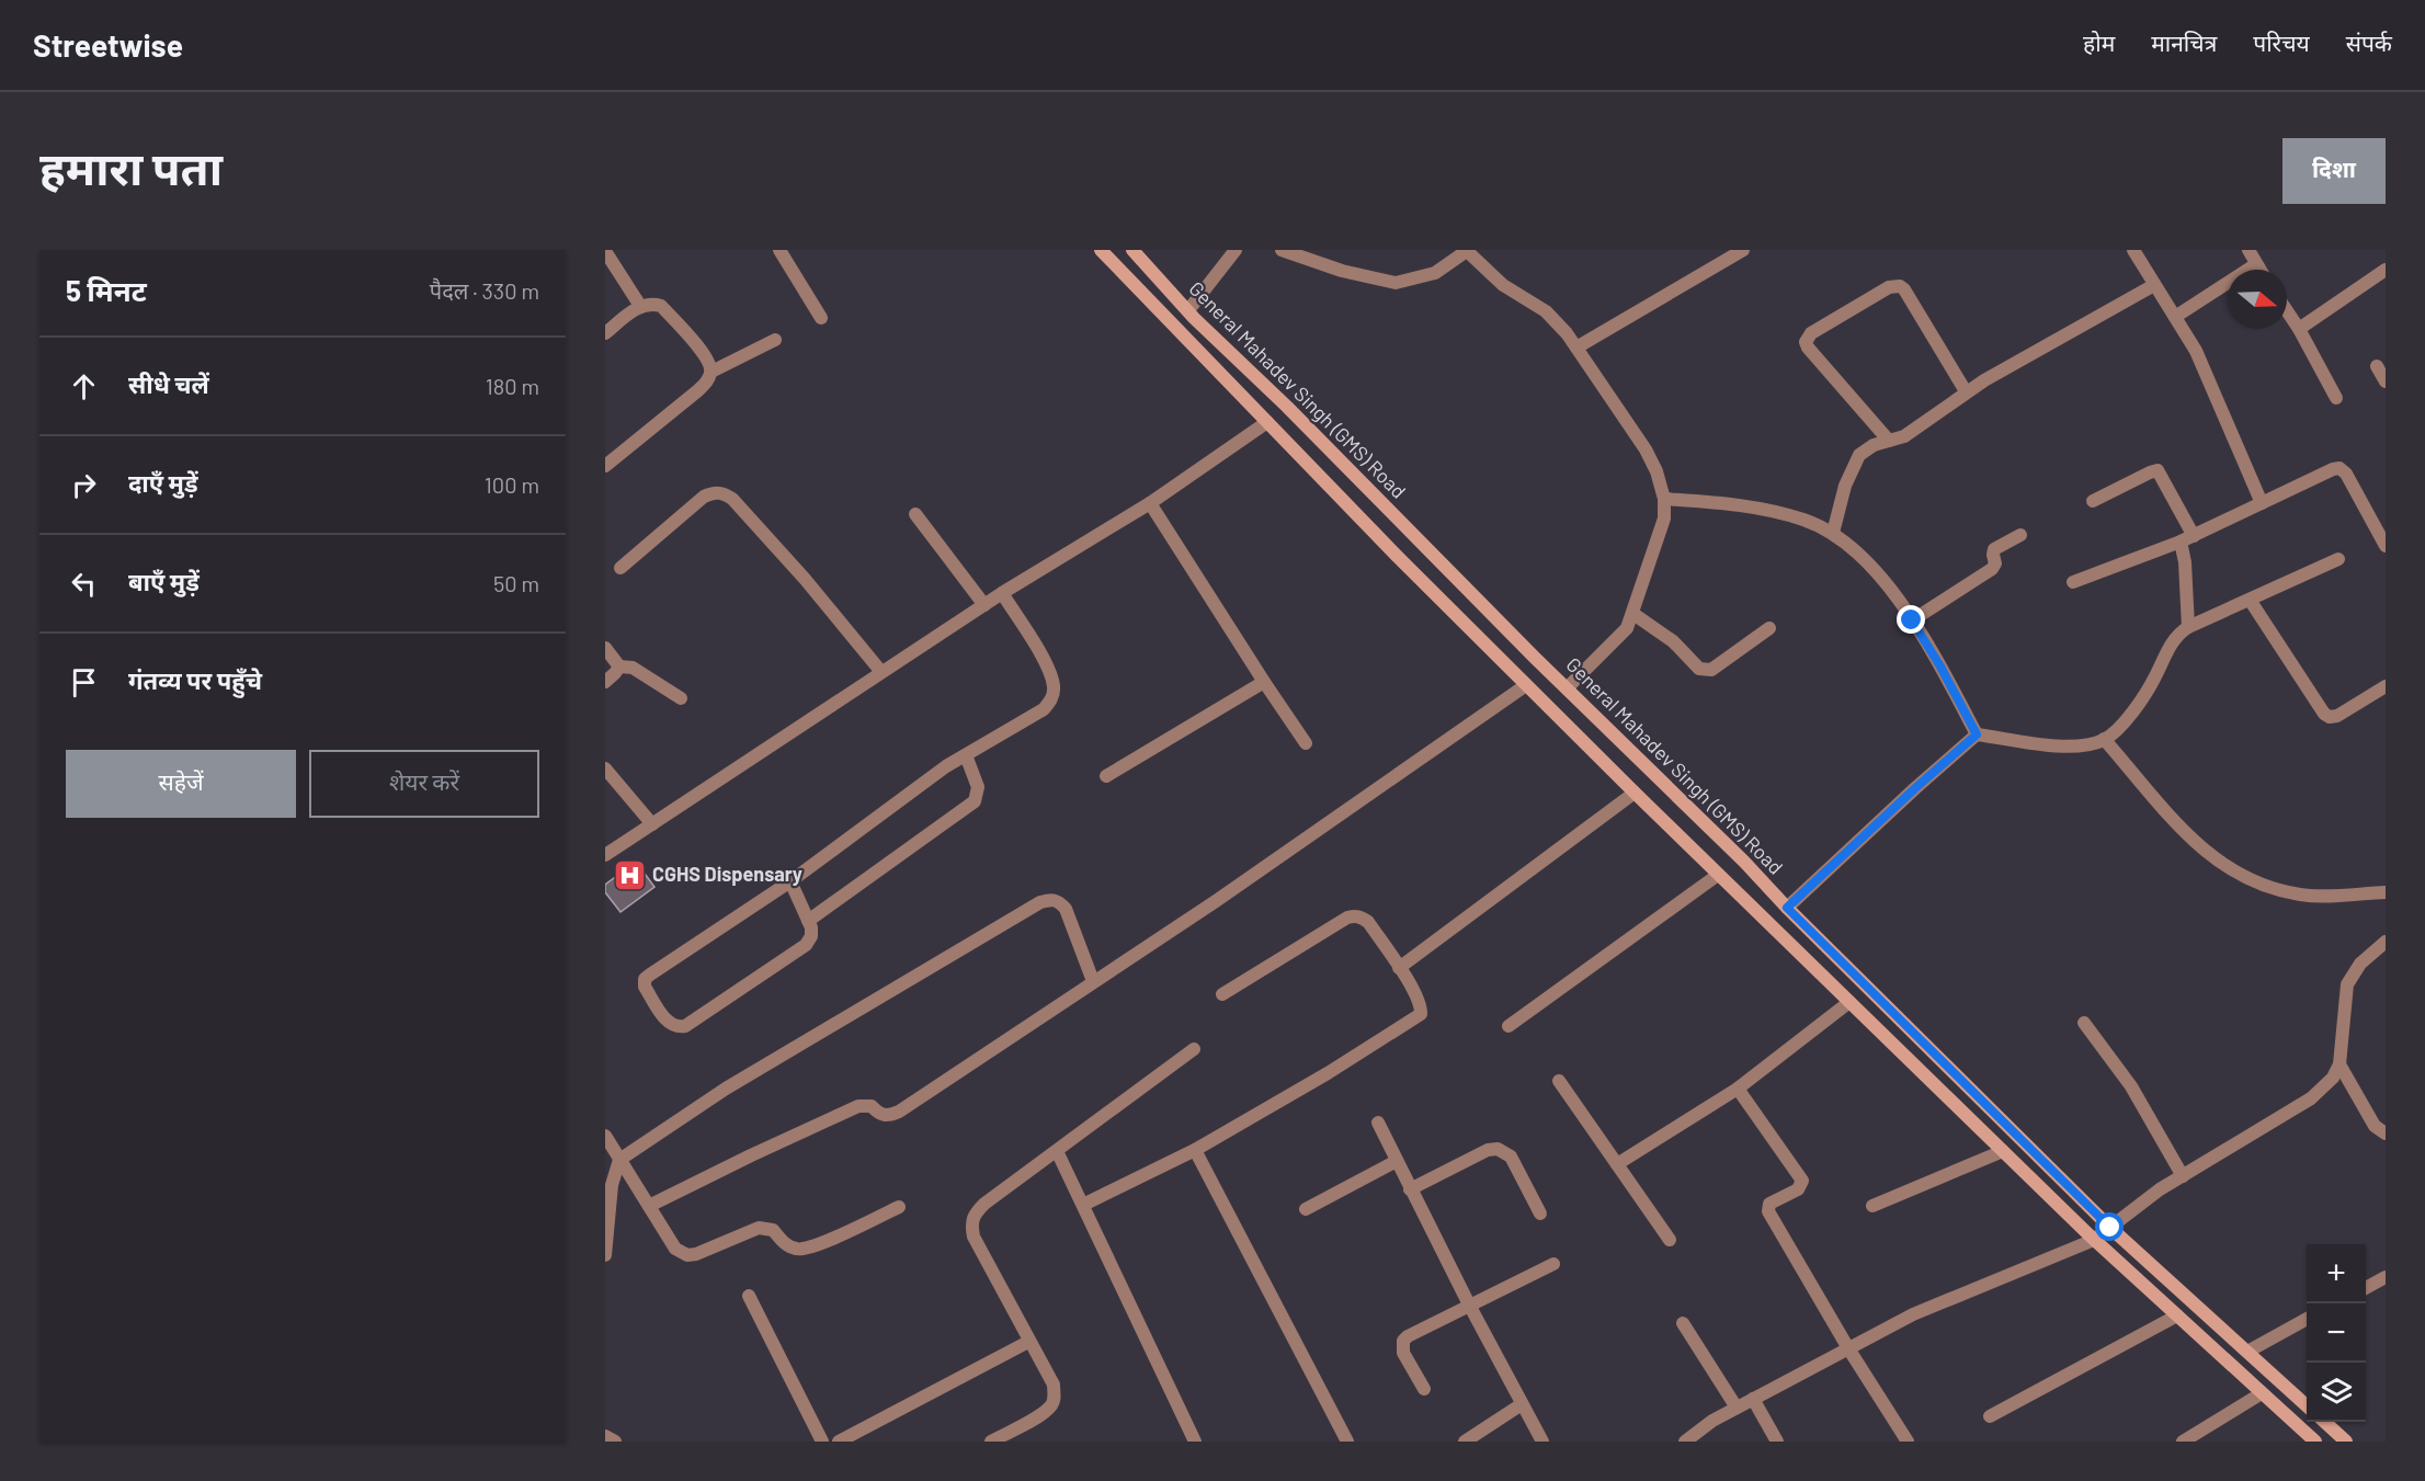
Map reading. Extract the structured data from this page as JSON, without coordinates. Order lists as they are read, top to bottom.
{
  "streets": {
    "street": ["General Mahadev Singh (GMS) Road"]
  },
  "places": {
    "hospital": ["CGHS Dispensary"]
  },
  "north": "right",
  "page": {
    "header": "Streetwise",
    "nav": [
      "होम",
      "मानचित्र",
      "परिचय",
      "संपर्क"
    ],
    "buttons": [
      "दिशा",
      ["सहेजें", "शेयर करें"]
    ],
    "title": "हमारा पता",
    "heading": ["5 मिनट", "पैदल · 330 m"],
    "list": [
      ["सीधे चलें", "180 m"],
      ["दाएँ मुड़ें", "100 m"],
      ["बाएँ मुड़ें", "50 m"],
      "गंतव्य पर पहुँचे"
    ],
    "map_buttons": ["+", "−"]
  }
}
